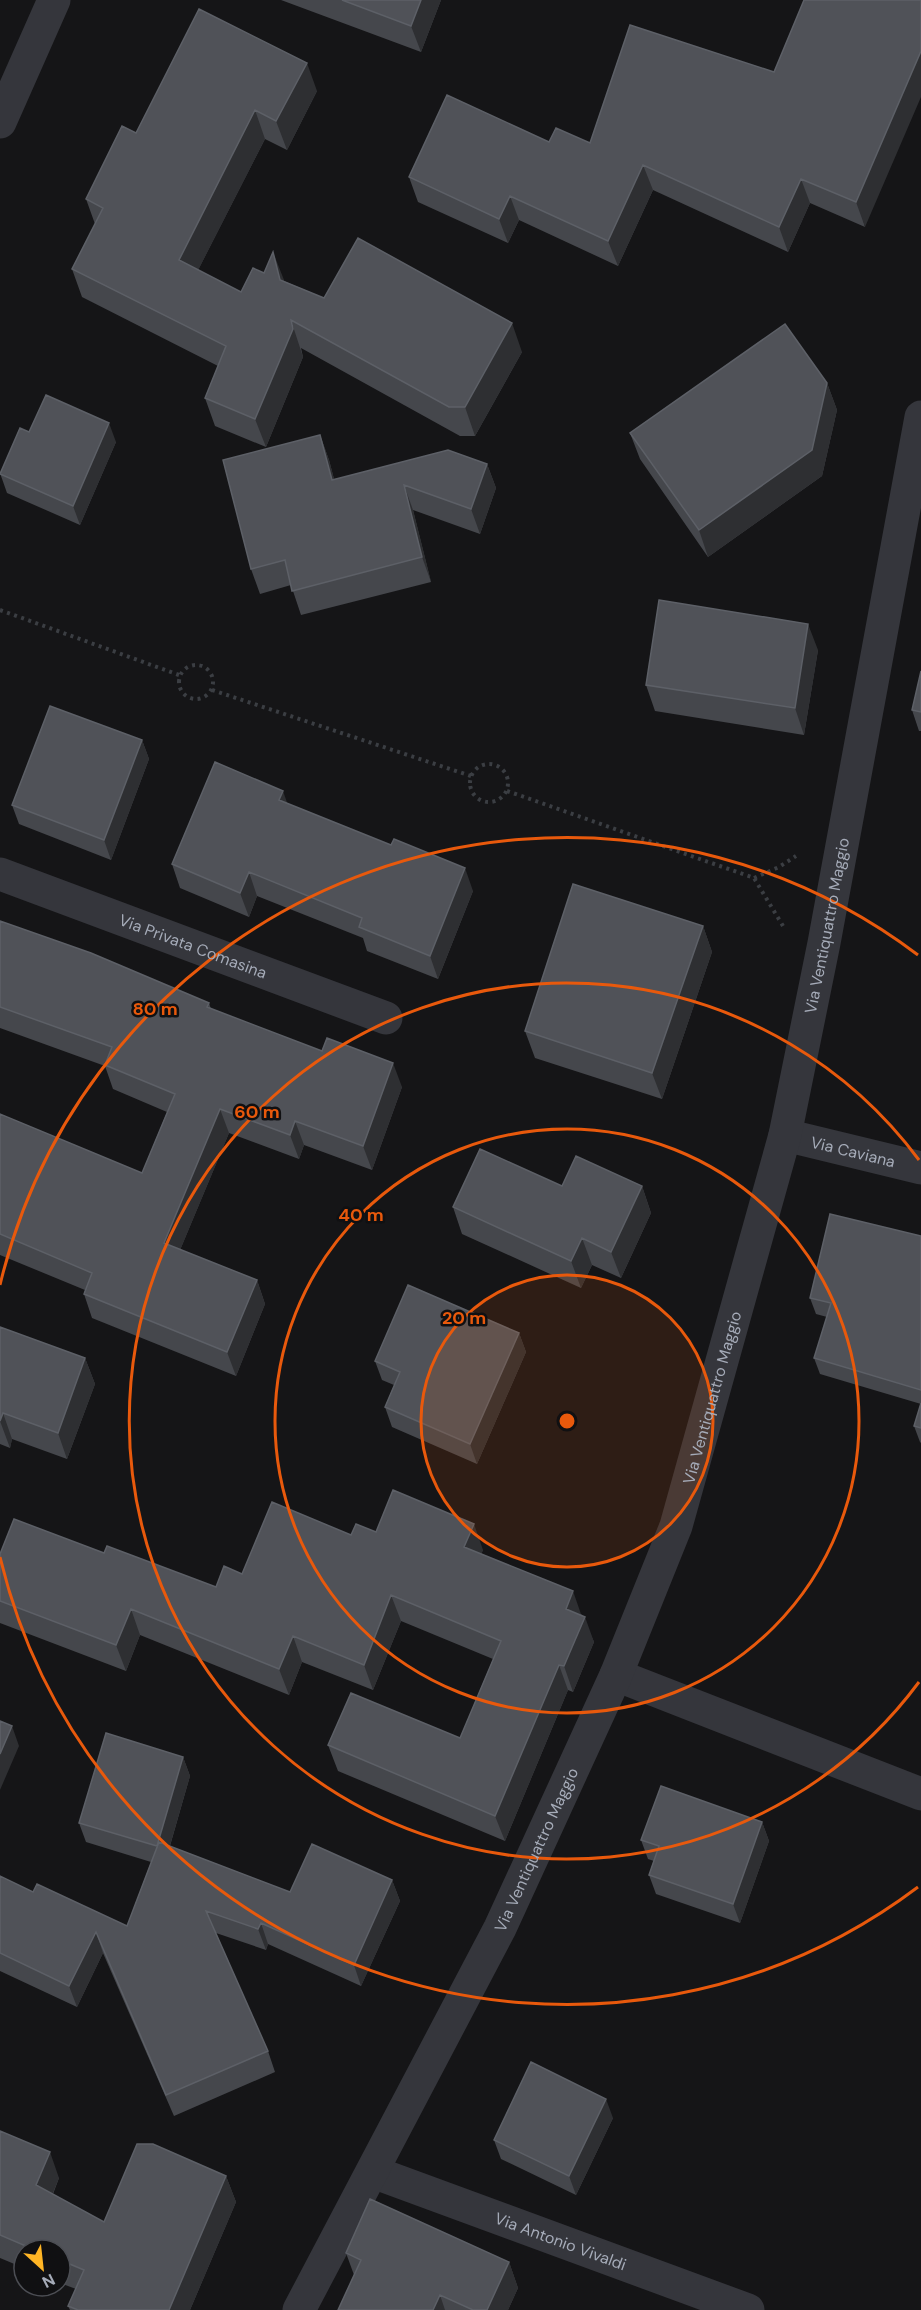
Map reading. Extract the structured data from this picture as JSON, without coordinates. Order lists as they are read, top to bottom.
{
  "streets": {
    "street": [
      "Via Ventiquattro Maggio",
      "Via Privata Comasina",
      "Via Caviana",
      "Via Antonio Vivaldi"
    ]
  },
  "crossings": [
    ["Via Ventiquattro Maggio", "Via Caviana"],
    ["Via Ventiquattro Maggio", "Via Antonio Vivaldi"]
  ],
  "north": "bottom right",
  "rings": [
    "80 m",
    "60 m",
    "40 m",
    "20 m"
  ]
}
